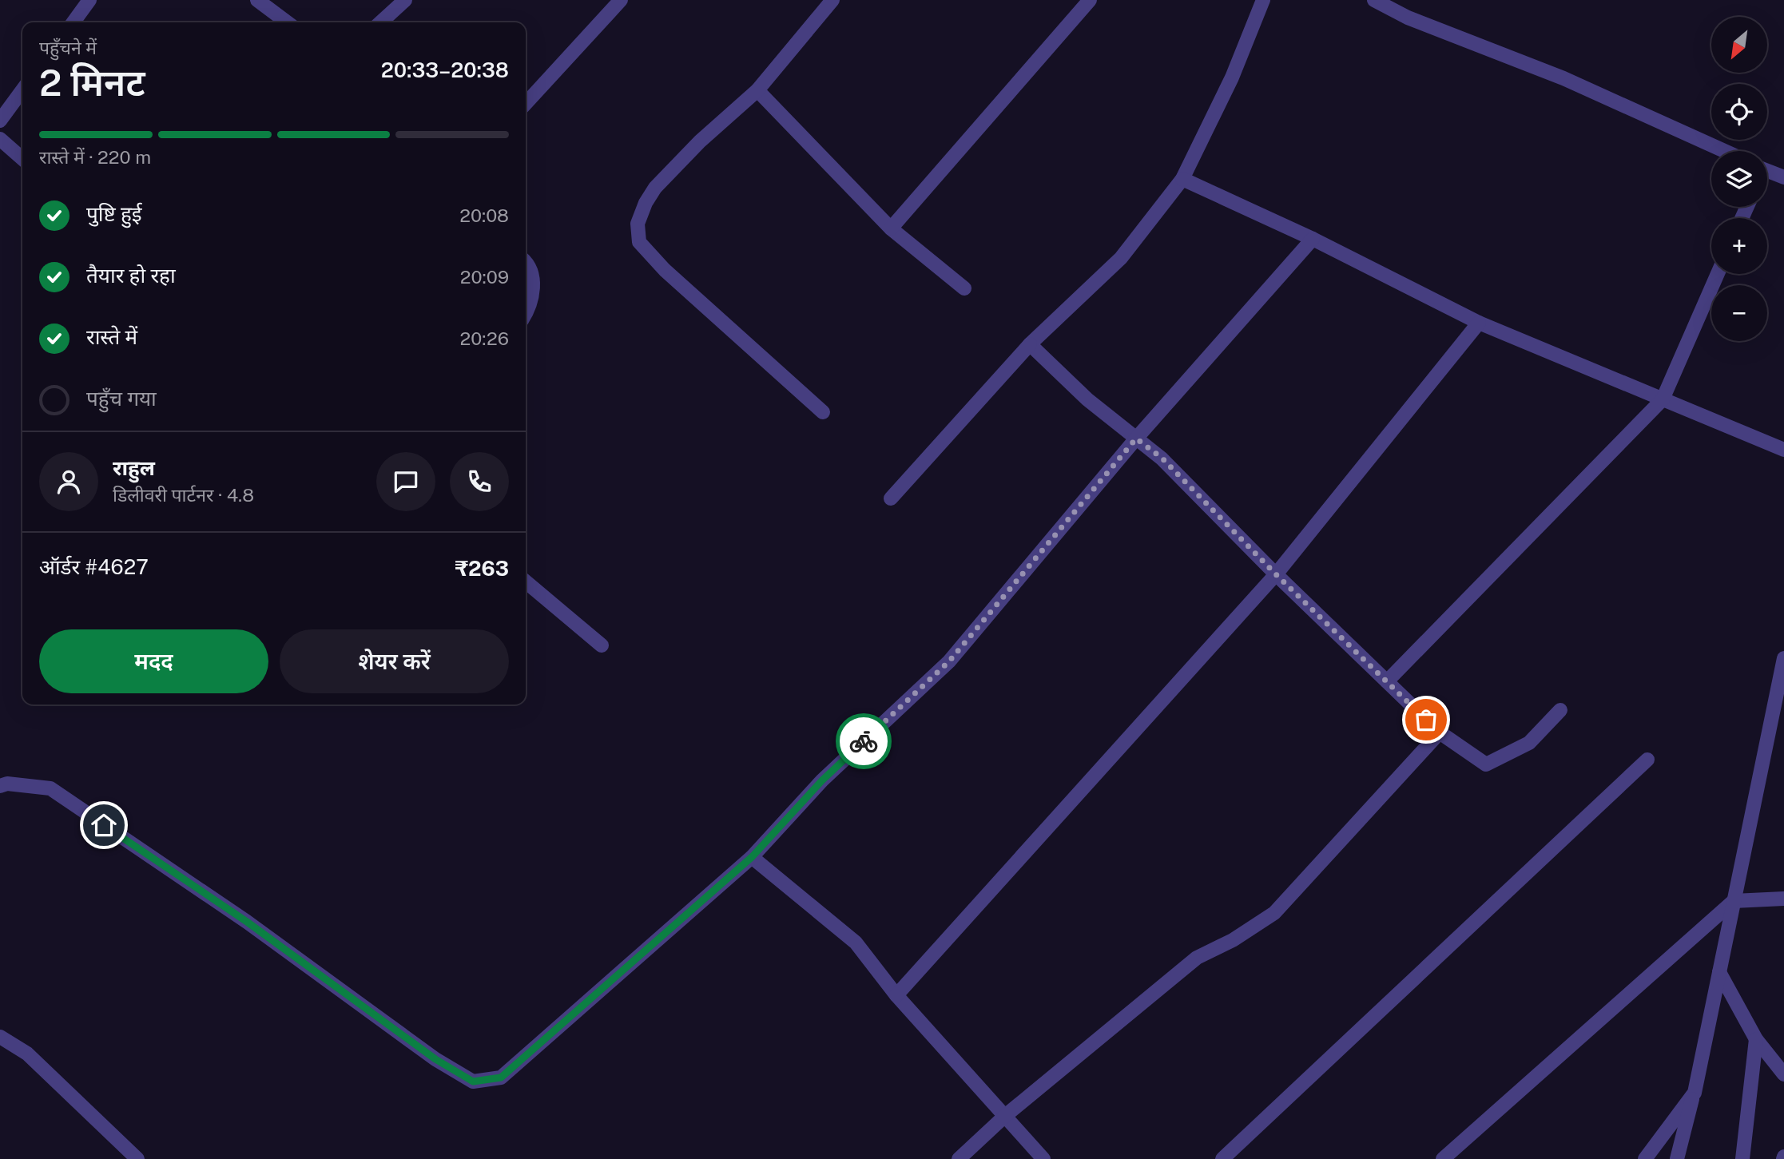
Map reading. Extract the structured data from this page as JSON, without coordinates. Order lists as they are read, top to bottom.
{
  "north": "bottom left",
  "page": {
    "map_buttons": ["+", "−"],
    "heading": ["2 मिनट", "पहुँचने में", "20:33–20:38"],
    "panel": [
      "राहुल",
      "डिलीवरी पार्टनर · 4.8",
      "ऑर्डर #4627",
      "₹263"
    ],
    "bar": "रास्ते में · 220 m",
    "list": [
      ["पुष्टि हुई", "20:08"],
      ["तैयार हो रहा", "20:09"],
      ["रास्ते में", "20:26"],
      "पहुँच गया"
    ],
    "buttons": ["मदद", "शेयर करें"]
  }
}
